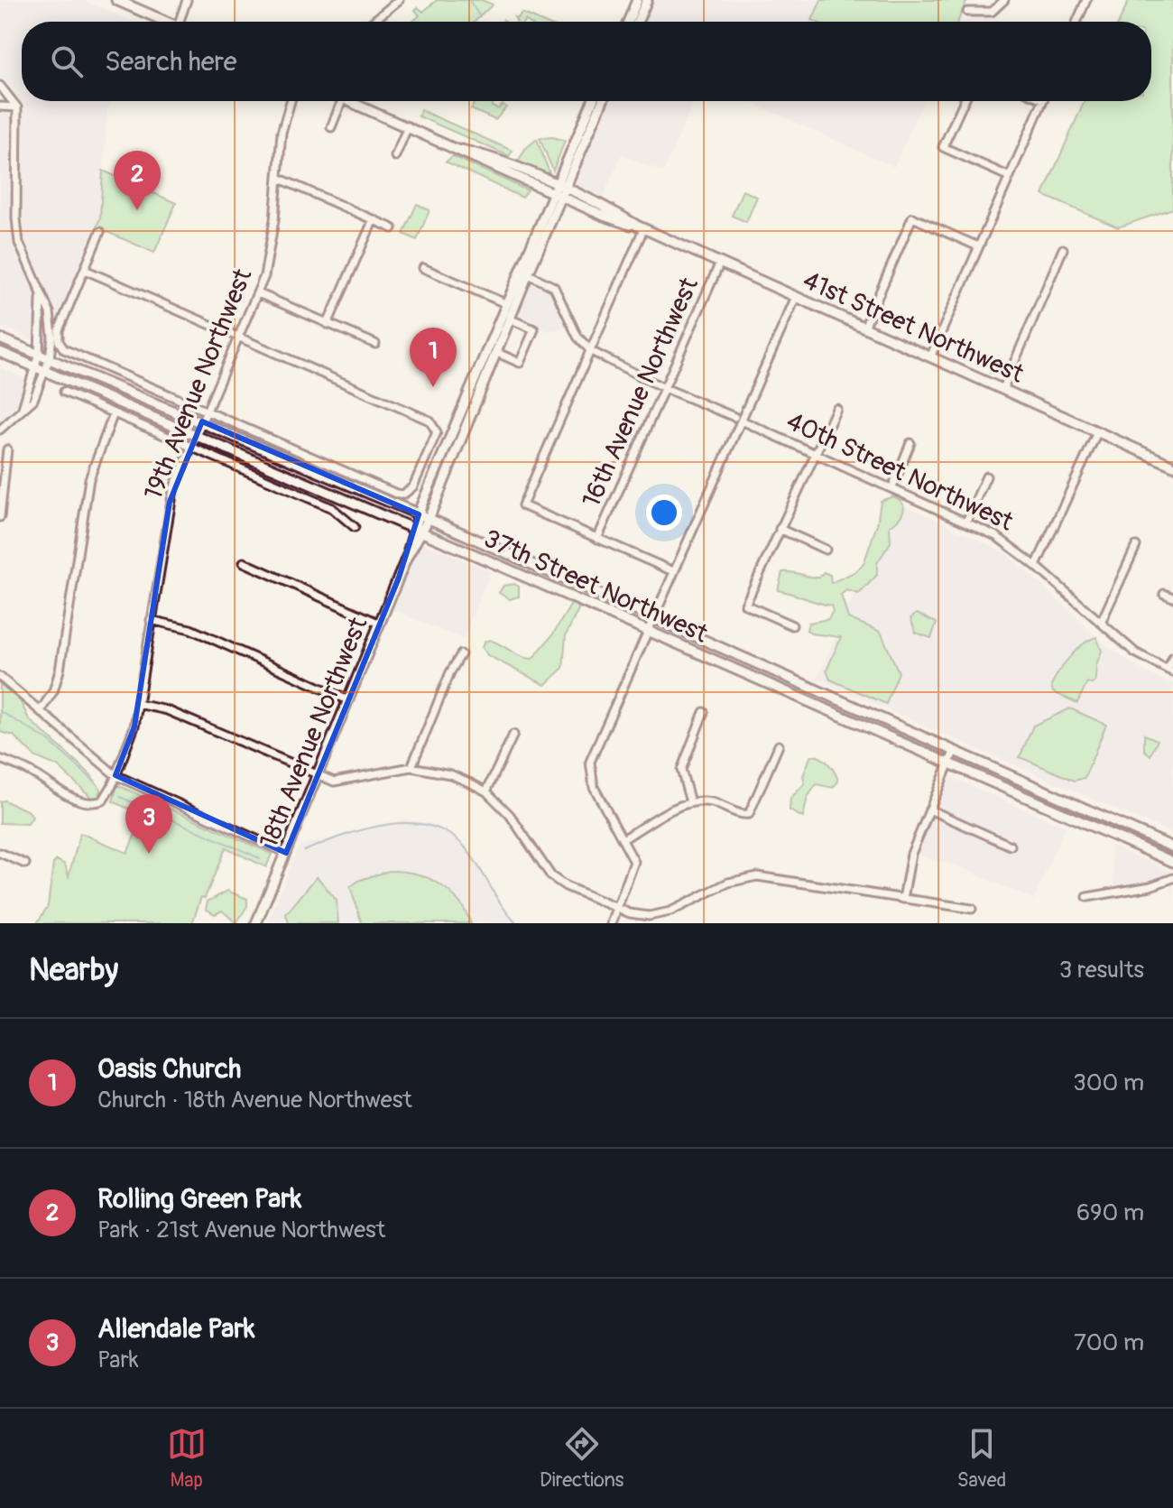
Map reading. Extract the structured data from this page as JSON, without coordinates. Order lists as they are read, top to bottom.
{
  "streets": {
    "main road": ["41st Street Northwest", "37th Street Northwest", "18th Avenue Northwest"],
    "street": ["19th Avenue Northwest", "16th Avenue Northwest", "40th Street Northwest"]
  },
  "crossings": [
    ["41st Street Northwest", "16th Avenue Northwest"],
    ["41st Street Northwest", "18th Avenue Northwest"],
    ["19th Avenue Northwest", "37th Street Northwest"],
    ["16th Avenue Northwest", "40th Street Northwest"],
    ["40th Street Northwest", "18th Avenue Northwest"],
    ["37th Street Northwest", "18th Avenue Northwest"]
  ],
  "page": {
    "search": "Search here",
    "pins": ["2", "1", "3"],
    "heading": ["Nearby", "3 results"],
    "list": [
      {
        "mark": "1",
        "name": "Oasis Church",
        "note": "Church · 18th Avenue Northwest",
        "value": "300 m"
      },
      {
        "mark": "2",
        "name": "Rolling Green Park",
        "note": "Park · 21st Avenue Northwest",
        "value": "690 m"
      },
      {
        "mark": "3",
        "name": "Allendale Park",
        "note": "Park",
        "value": "700 m"
      }
    ],
    "nav": ["Map", "Directions", "Saved"]
  }
}
